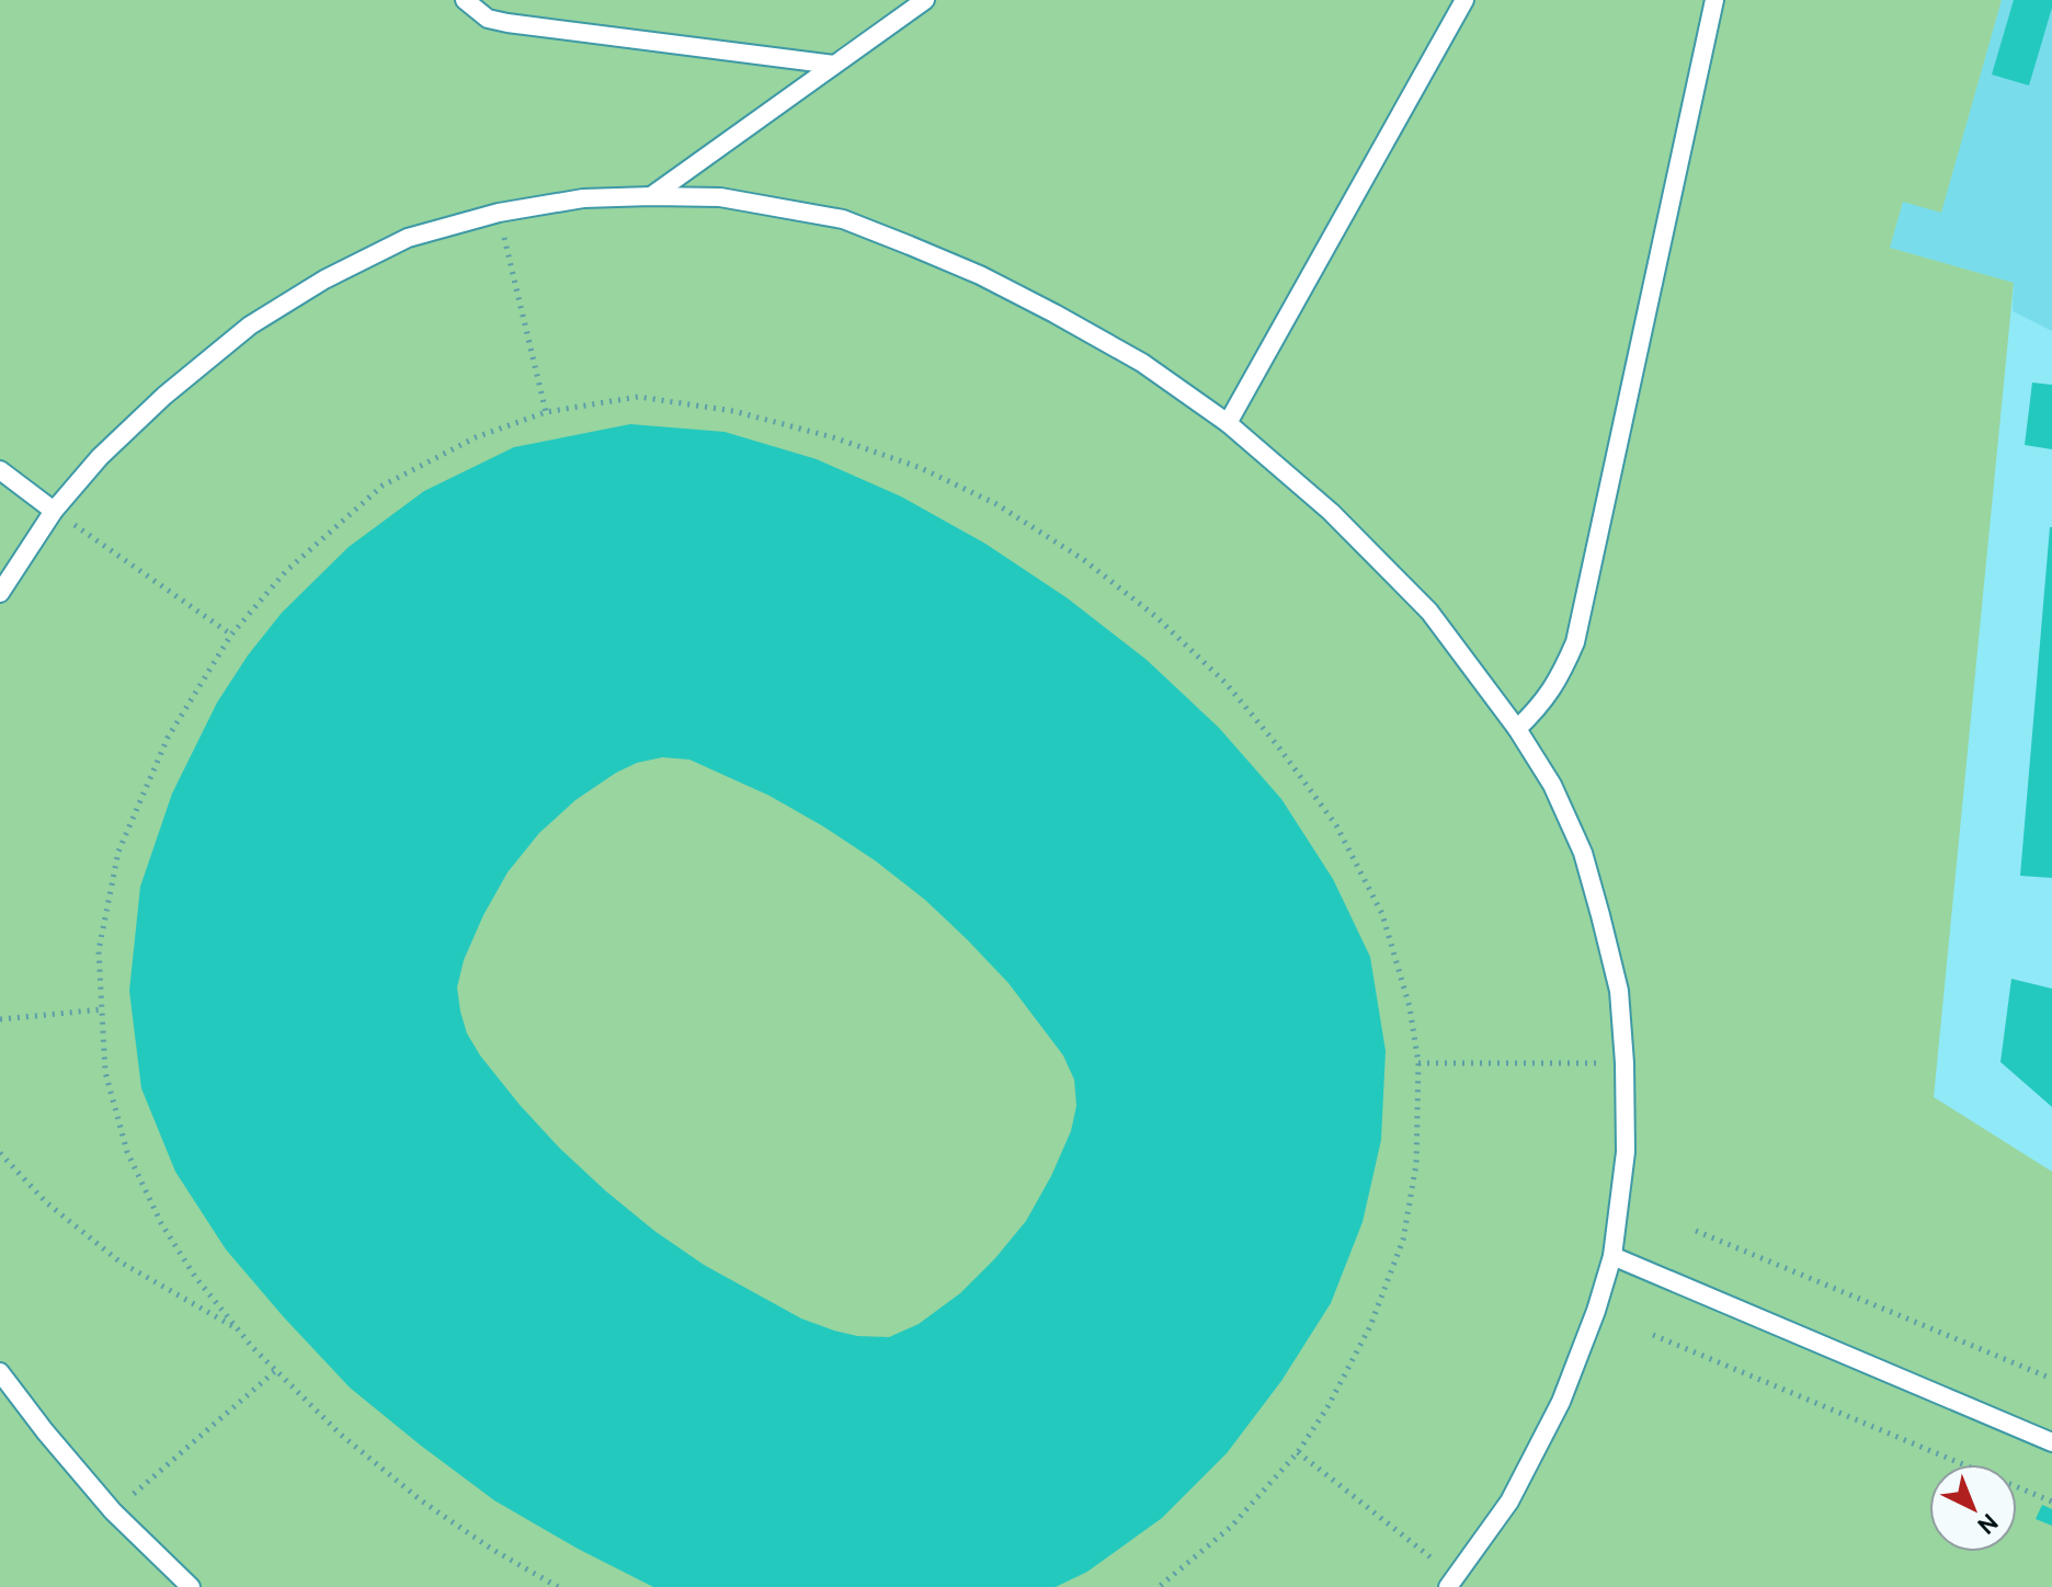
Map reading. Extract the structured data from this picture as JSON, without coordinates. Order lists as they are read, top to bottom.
{
  "north": "bottom right"
}
